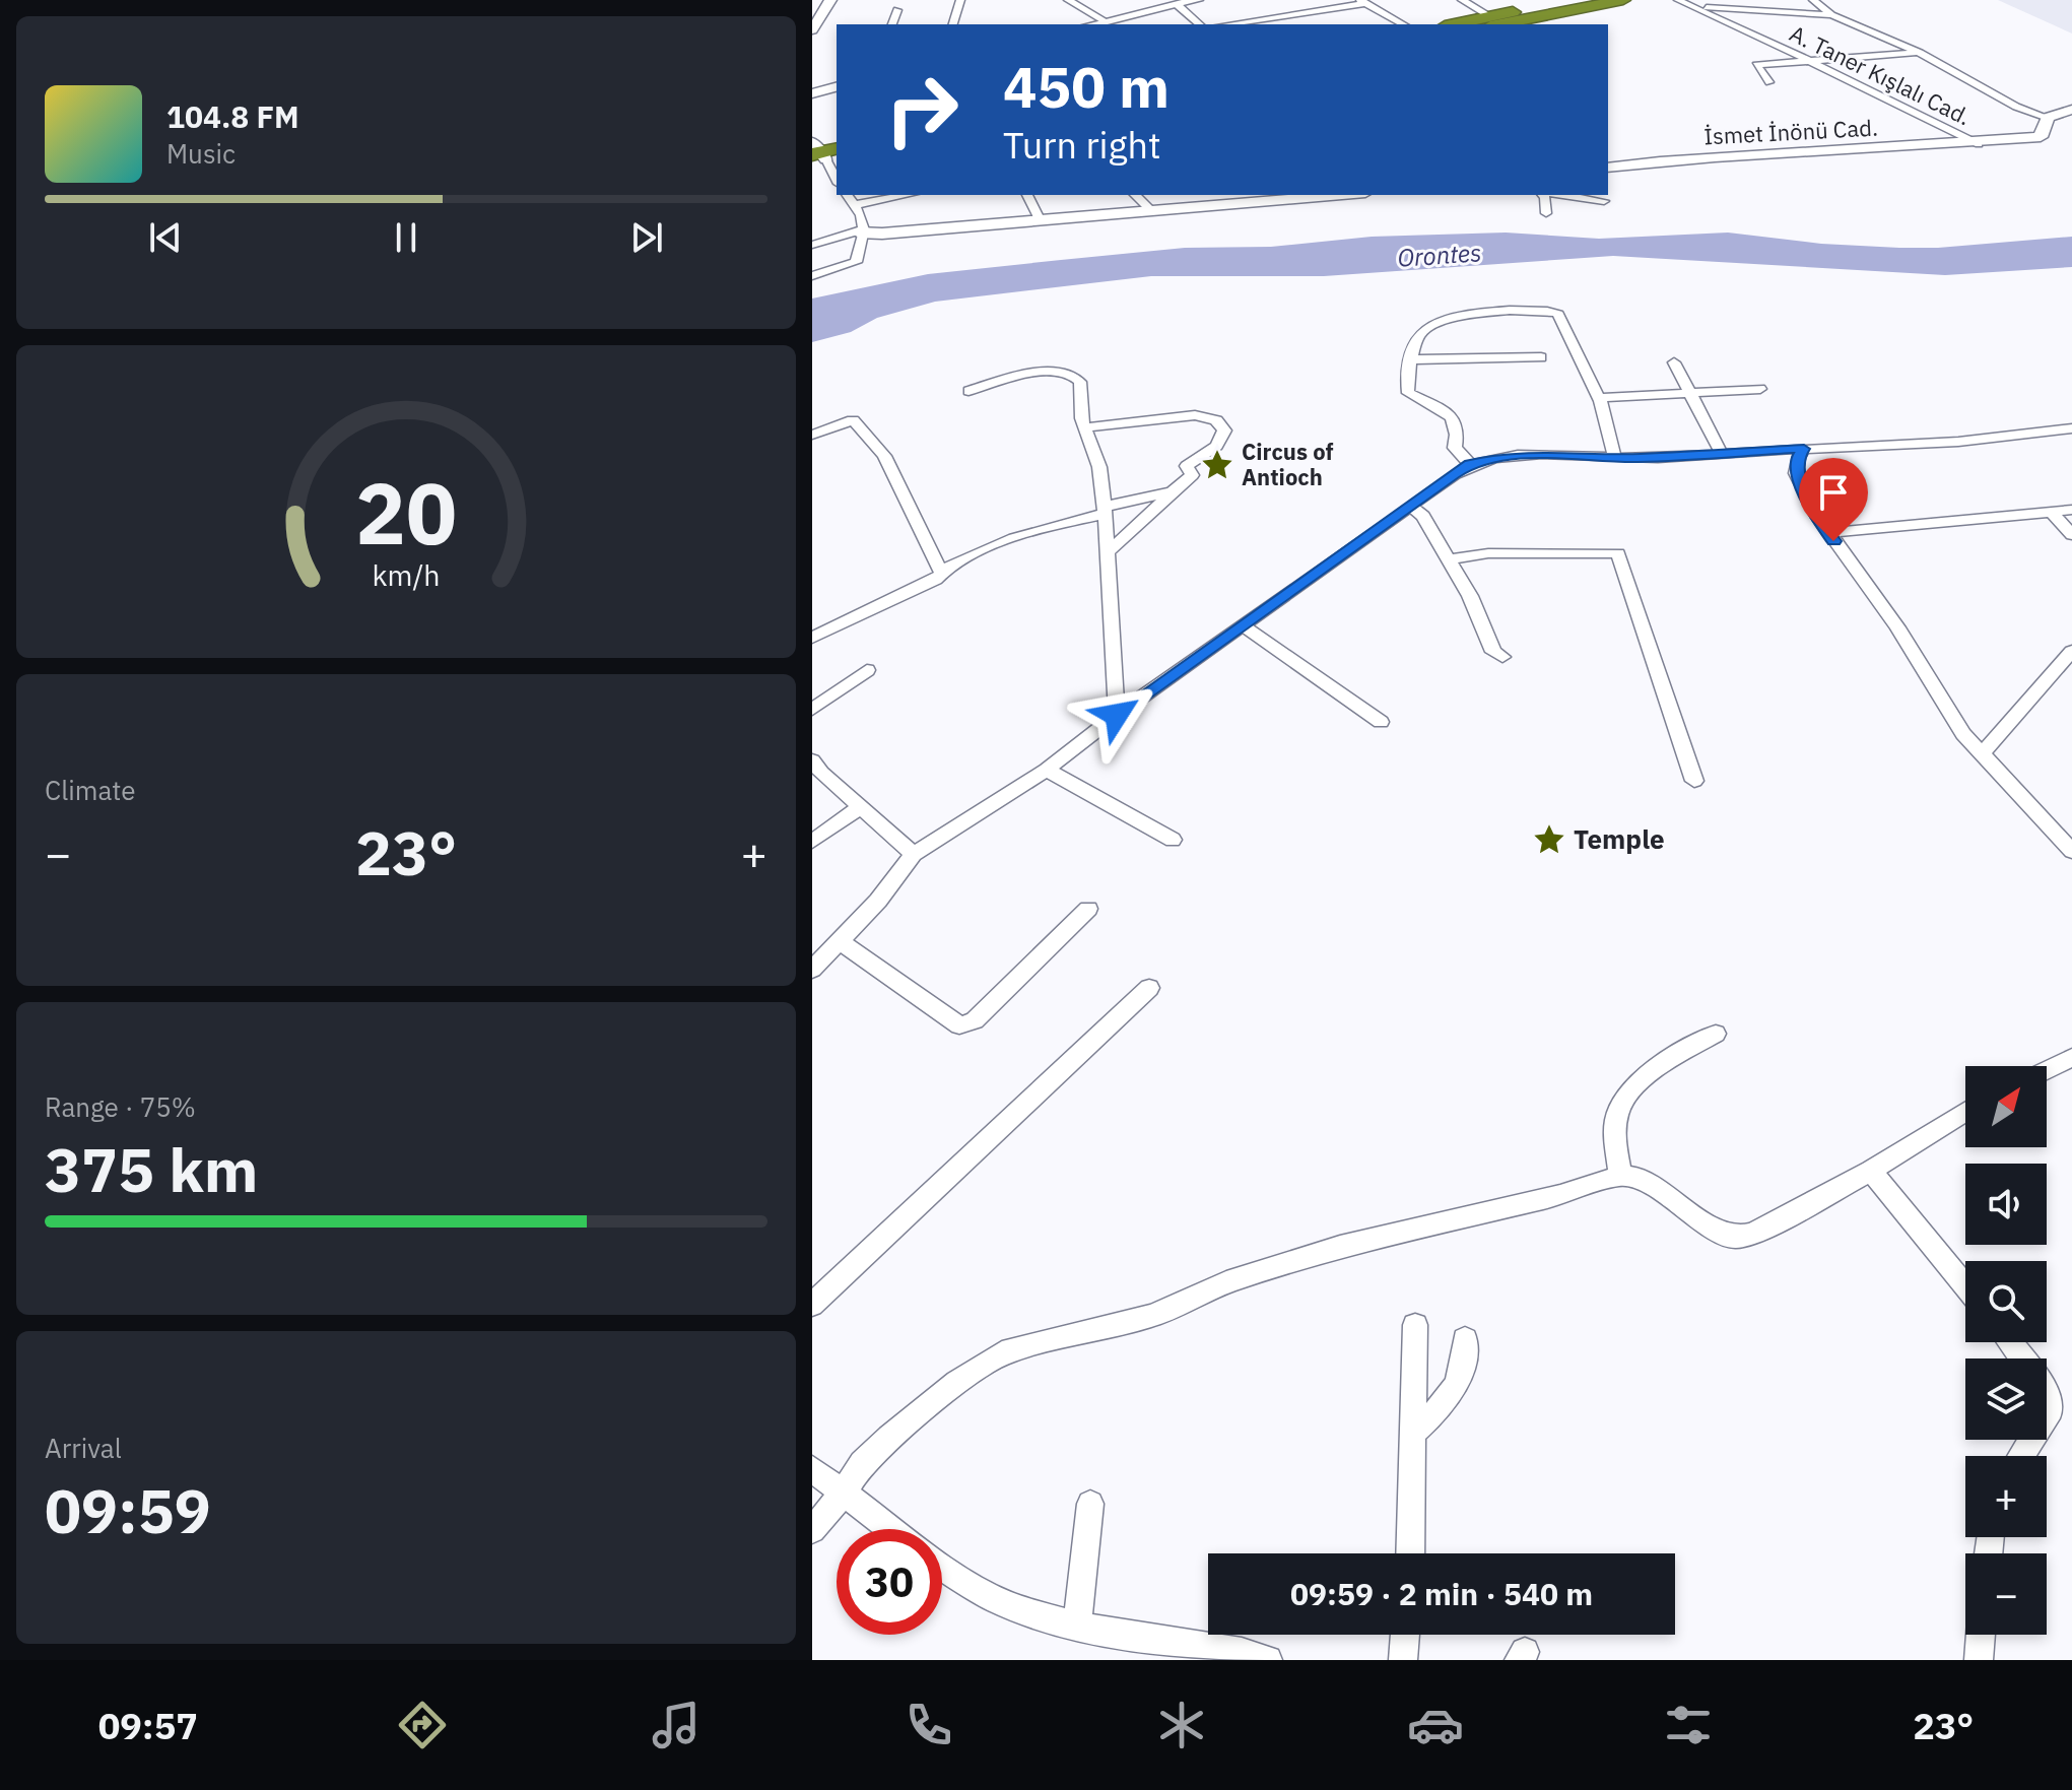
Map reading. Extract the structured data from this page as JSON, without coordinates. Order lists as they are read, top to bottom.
{
  "streets": {
    "street": ["A. Taner Kışlalı Cad.", "İsmet İnönü Cad."]
  },
  "crossings": [
    ["A. Taner Kışlalı Cad.", "İsmet İnönü Cad."]
  ],
  "water": ["Orontes"],
  "places": {
    "place": ["Circus of Antioch", "Temple"]
  },
  "north": "top right",
  "page": {
    "turn": ["450 m", "Turn right"],
    "song": ["104.8 FM", "Music"],
    "tile": [
      "Climate",
      ["Range · 75%", "375 km"],
      ["Arrival", "09:59"]
    ],
    "heat": ["−", "23°", "+"],
    "map_buttons": ["+", "−"],
    "limit": "30",
    "trip": "09:59 · 2 min · 540 m",
    "tabs": ["09:57", "23°"],
    "gauge": ["20", "km/h"]
  }
}
